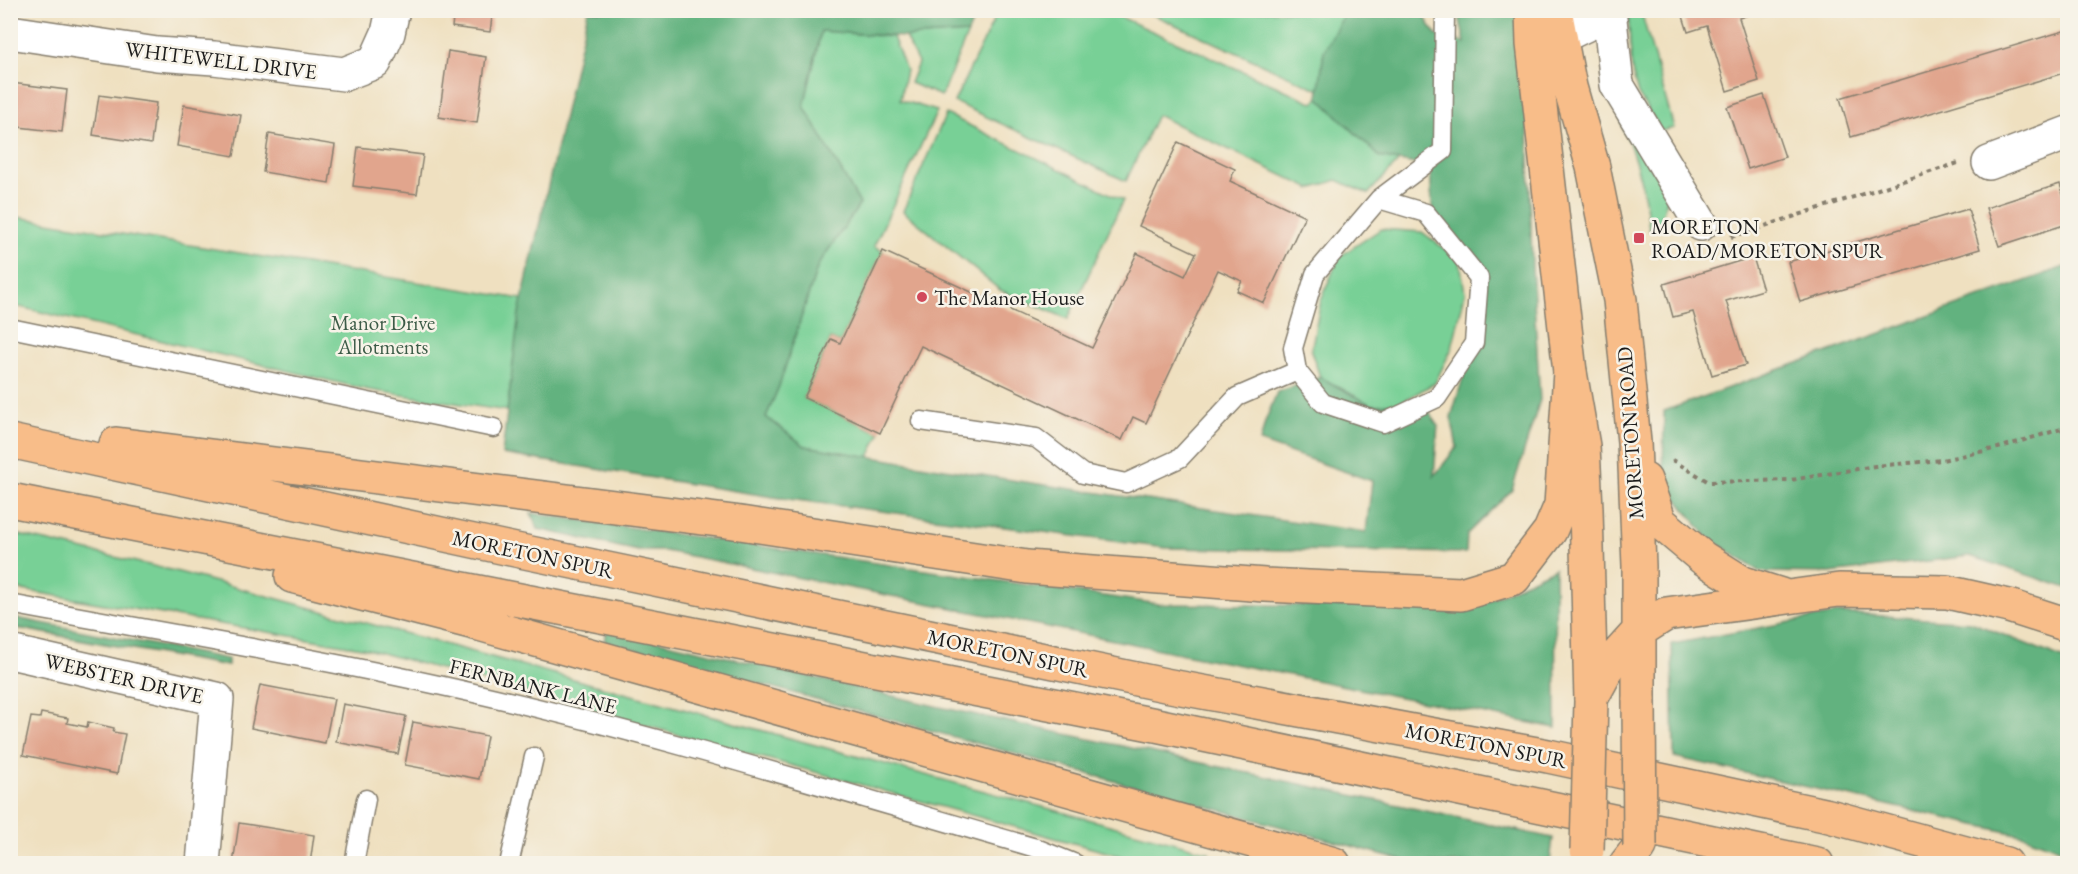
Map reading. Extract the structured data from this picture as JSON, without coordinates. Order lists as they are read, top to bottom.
{
  "streets": {
    "main road": ["MORETON ROAD", "MORETON SPUR"],
    "street": ["WHITEWELL DRIVE", "WEBSTER DRIVE"],
    "lane": ["FERNBANK LANE"]
  },
  "parks": ["Manor Drive Allotments"],
  "places": {
    "transit": ["MORETON ROAD/MORETON SPUR"],
    "other": ["The Manor House"]
  }
}
